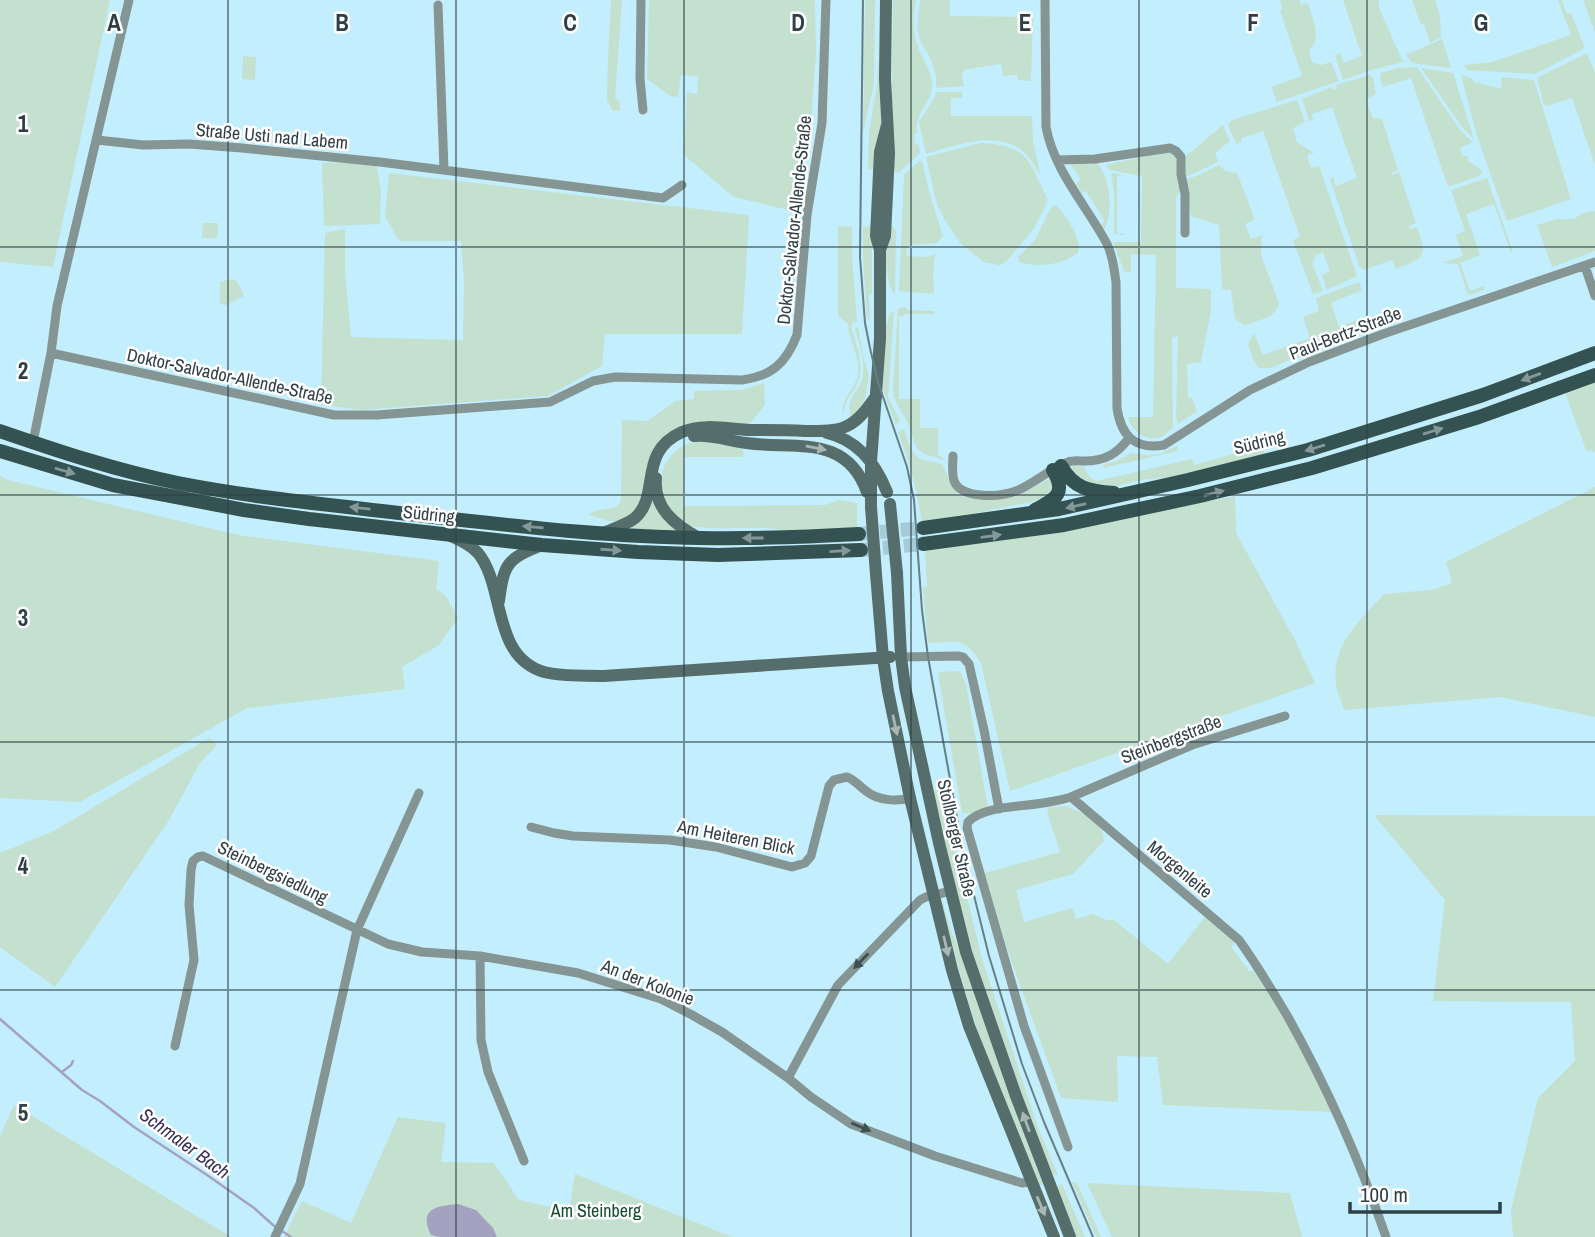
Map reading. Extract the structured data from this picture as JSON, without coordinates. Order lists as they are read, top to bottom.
{
  "streets": {
    "main road": ["Südring", "Stollberger Straße"],
    "street": [
      "Straße Usti nad Labem",
      "Doktor-Salvador-Allende-Straße",
      "Paul-Bertz-Straße",
      "Steinbergstraße",
      "Am Heiteren Blick",
      "Morgenleite",
      "Steinbergsiedlung",
      "An der Kolonie"
    ]
  },
  "crossings": [
    ["Steinbergstraße", "Morgenleite"],
    ["Am Heiteren Blick", "Stollberger Straße"],
    ["Stollberger Straße", "An der Kolonie"],
    ["Steinbergsiedlung", "An der Kolonie"]
  ],
  "one_way": ["An der Kolonie"],
  "water": ["Schmaler Bach"],
  "parks": ["Am Steinberg"],
  "scale_bar": "100 m",
  "grid": {
    "columns": [
      "A",
      "B",
      "C",
      "D",
      "E",
      "F",
      "G"
    ],
    "rows": [
      "1",
      "2",
      "3",
      "4",
      "5"
    ]
  }
}
